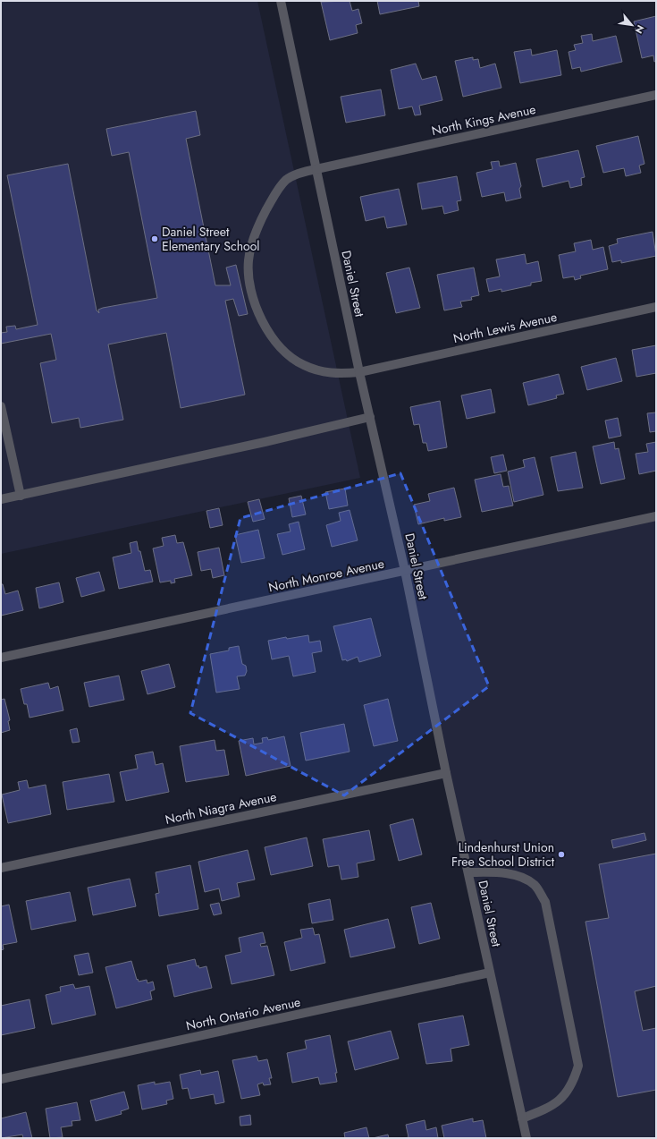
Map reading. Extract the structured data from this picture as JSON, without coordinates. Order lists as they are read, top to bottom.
{
  "streets": {
    "street": [
      "North Kings Avenue",
      "Daniel Street",
      "North Lewis Avenue",
      "North Monroe Avenue",
      "North Niagra Avenue",
      "North Ontario Avenue"
    ]
  },
  "crossings": [
    ["North Kings Avenue", "Daniel Street"],
    ["North Kings Avenue", "North Lewis Avenue"],
    ["Daniel Street", "North Lewis Avenue"],
    ["Daniel Street", "North Monroe Avenue"],
    ["Daniel Street", "North Niagra Avenue"],
    ["Daniel Street", "North Ontario Avenue"]
  ],
  "places": ["Daniel Street Elementary School", "Lindenhurst Union Free School District"],
  "north": "bottom right"
}
